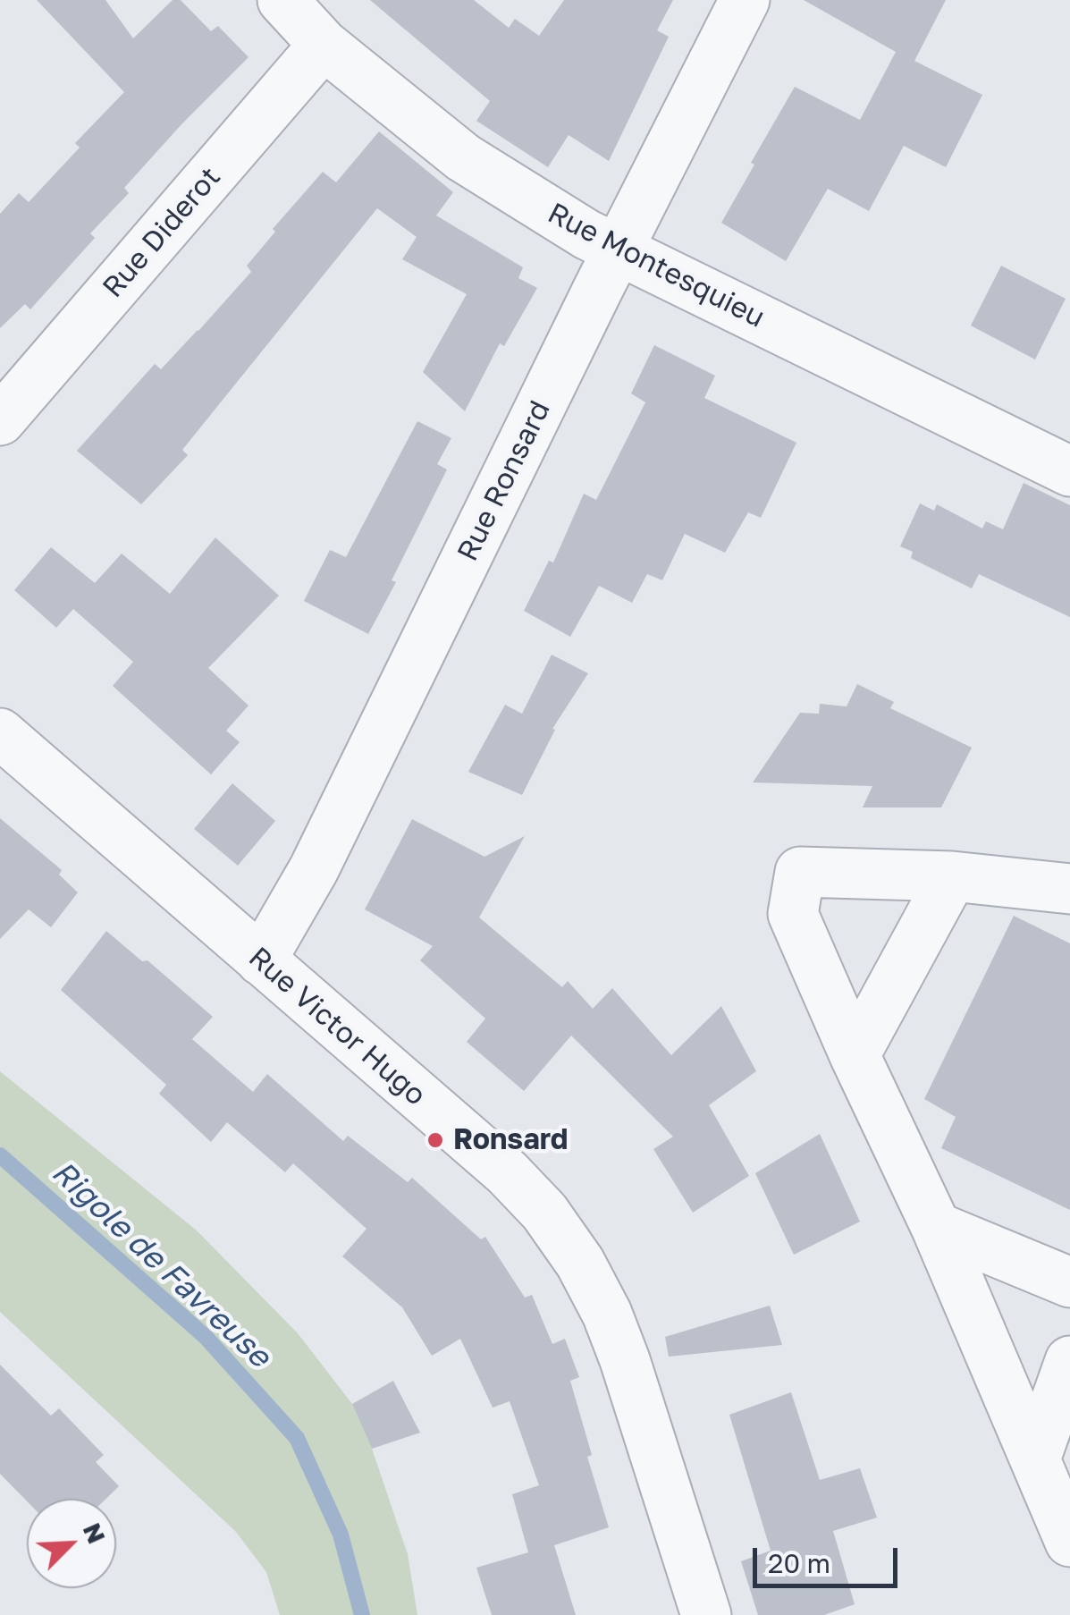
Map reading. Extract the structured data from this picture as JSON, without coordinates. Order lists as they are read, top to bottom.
{
  "streets": {
    "street": [
      "Rue Diderot",
      "Rue Montesquieu",
      "Rue Ronsard",
      "Rue Victor Hugo"
    ]
  },
  "crossings": [
    ["Rue Diderot", "Rue Montesquieu"],
    ["Rue Montesquieu", "Rue Ronsard"],
    ["Rue Ronsard", "Rue Victor Hugo"]
  ],
  "water": ["Rigole de Favreuse"],
  "places": ["Ronsard"],
  "scale_bar": "20 m",
  "north": "top right"
}
